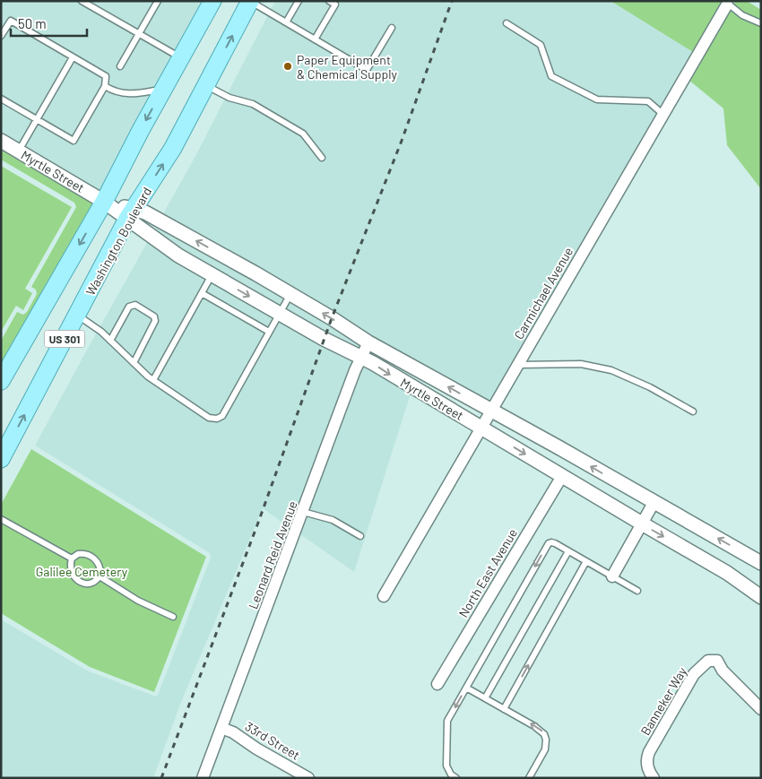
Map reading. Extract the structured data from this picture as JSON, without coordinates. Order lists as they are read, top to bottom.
{
  "streets": {
    "main road": ["Washington Boulevard", "US 301"],
    "street": [
      "Myrtle Street",
      "Carmichael Avenue",
      "Leonard Reid Avenue",
      "North East Avenue",
      "Banneker Way",
      "33rd Street"
    ]
  },
  "crossings": [
    ["Myrtle Street", "Washington Boulevard"],
    ["Myrtle Street", "Carmichael Avenue"],
    ["Myrtle Street", "US 301"],
    ["Myrtle Street", "Leonard Reid Avenue"],
    ["Myrtle Street", "North East Avenue"],
    ["Leonard Reid Avenue", "33rd Street"]
  ],
  "parks": ["Galilee Cemetery"],
  "places": ["Paper Equipment & Chemical Supply"],
  "scale_bar": "50 m"
}
